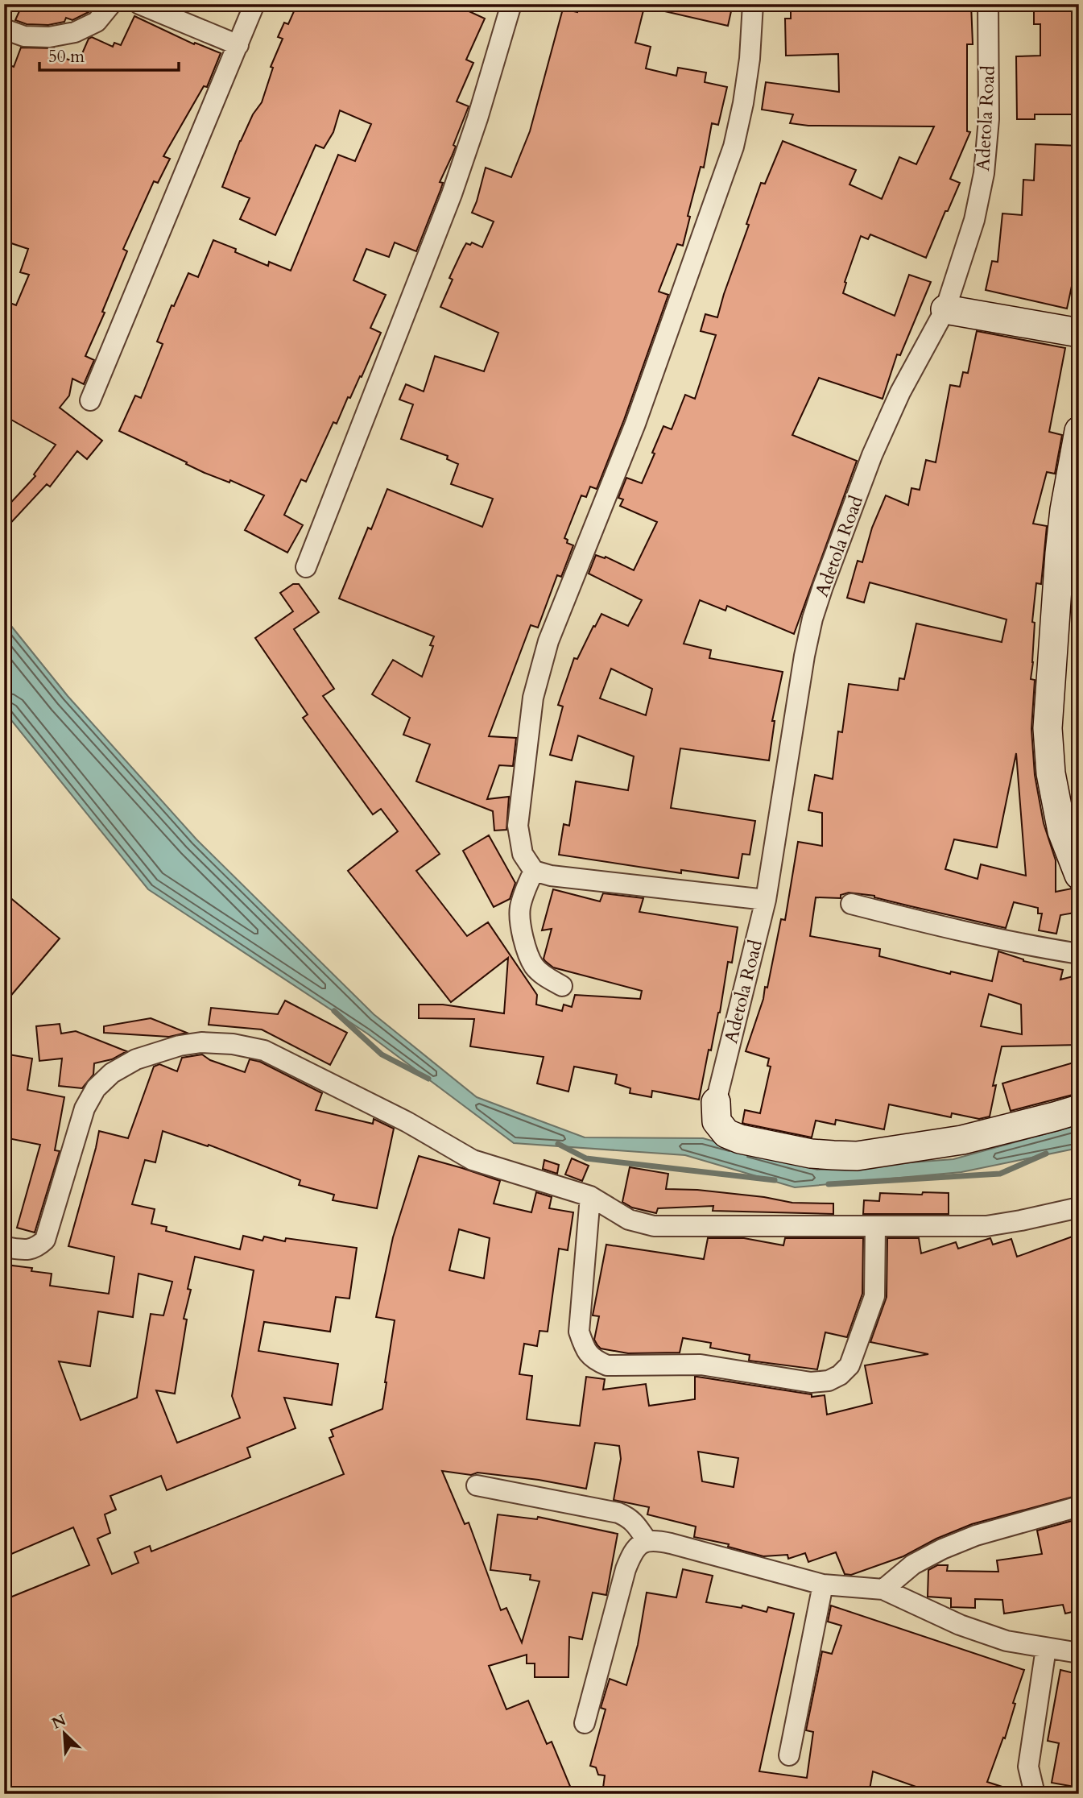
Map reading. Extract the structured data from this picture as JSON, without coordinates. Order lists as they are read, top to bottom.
{
  "streets": {
    "street": ["Adetola Road"]
  },
  "scale_bar": "50 m",
  "north": "top left"
}
